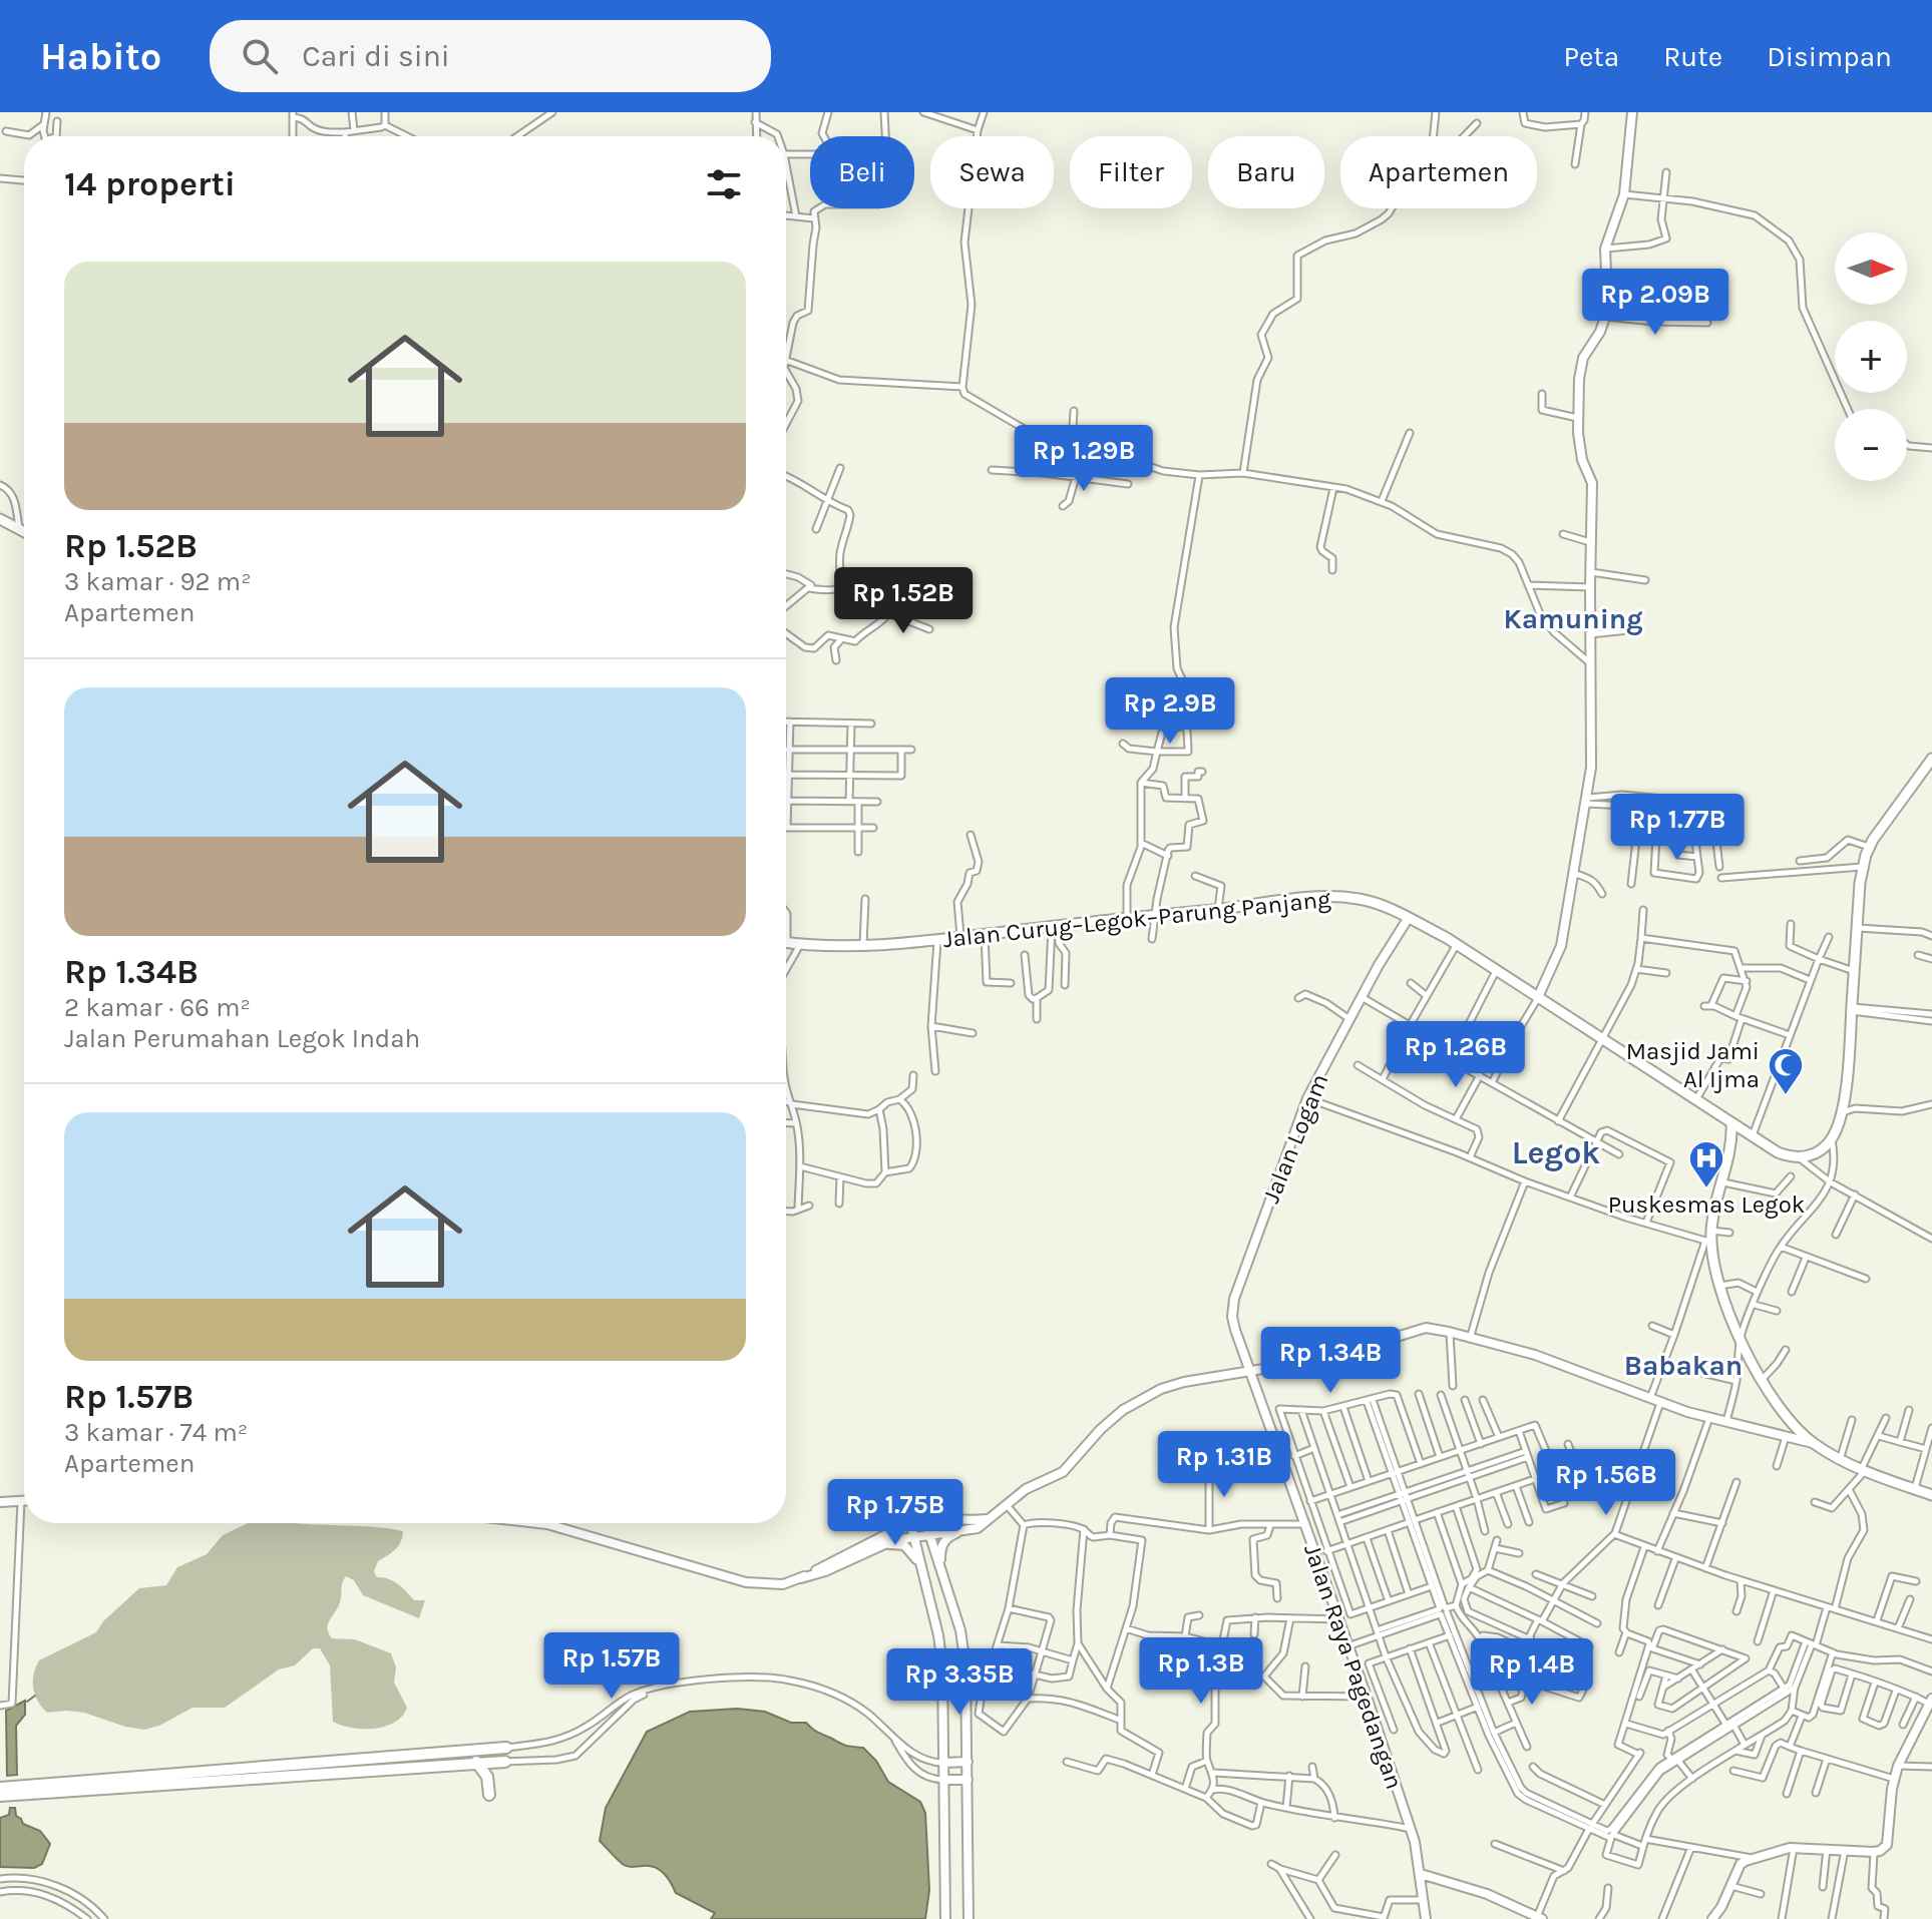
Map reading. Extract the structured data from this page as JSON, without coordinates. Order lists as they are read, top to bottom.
{
  "streets": {
    "main road": ["Jalan Curug–Legok–Parung Panjang", "Jalan Logam", "Jalan Raya Pagedangan"]
  },
  "crossings": [
    ["Jalan Curug–Legok–Parung Panjang", "Jalan Logam"],
    ["Jalan Logam", "Jalan Raya Pagedangan"]
  ],
  "districts": ["Kamuning", "Legok", "Babakan"],
  "places": {
    "mosque": ["Masjid Jami Al Ijma"],
    "hospital": ["Puskesmas Legok"]
  },
  "north": "right",
  "page": {
    "header": "Habito",
    "search": "Cari di sini",
    "nav": ["Peta", "Rute", "Disimpan"],
    "chip": [
      "Beli",
      "Sewa",
      "Filter",
      "Baru",
      "Apartemen"
    ],
    "heading": "14 properti",
    "map_buttons": ["+", "−"],
    "list": [
      {
        "name": "Rp 1.52B",
        "note": "3 kamar · 92 m² · Apartemen"
      },
      {
        "name": "Rp 1.34B",
        "note": "2 kamar · 66 m² · Jalan Perumahan Legok Indah"
      },
      {
        "name": "Rp 1.57B",
        "note": "3 kamar · 74 m² · Apartemen"
      }
    ],
    "price": [
      "Rp 2.09B",
      "Rp 1.29B",
      "Rp 1.52B",
      "Rp 2.9B",
      "Rp 1.77B",
      "Rp 1.26B",
      "Rp 1.34B",
      "Rp 1.31B",
      "Rp 1.56B",
      "Rp 1.75B",
      "Rp 1.57B",
      "Rp 1.3B",
      "Rp 1.4B",
      "Rp 3.35B"
    ]
  }
}
